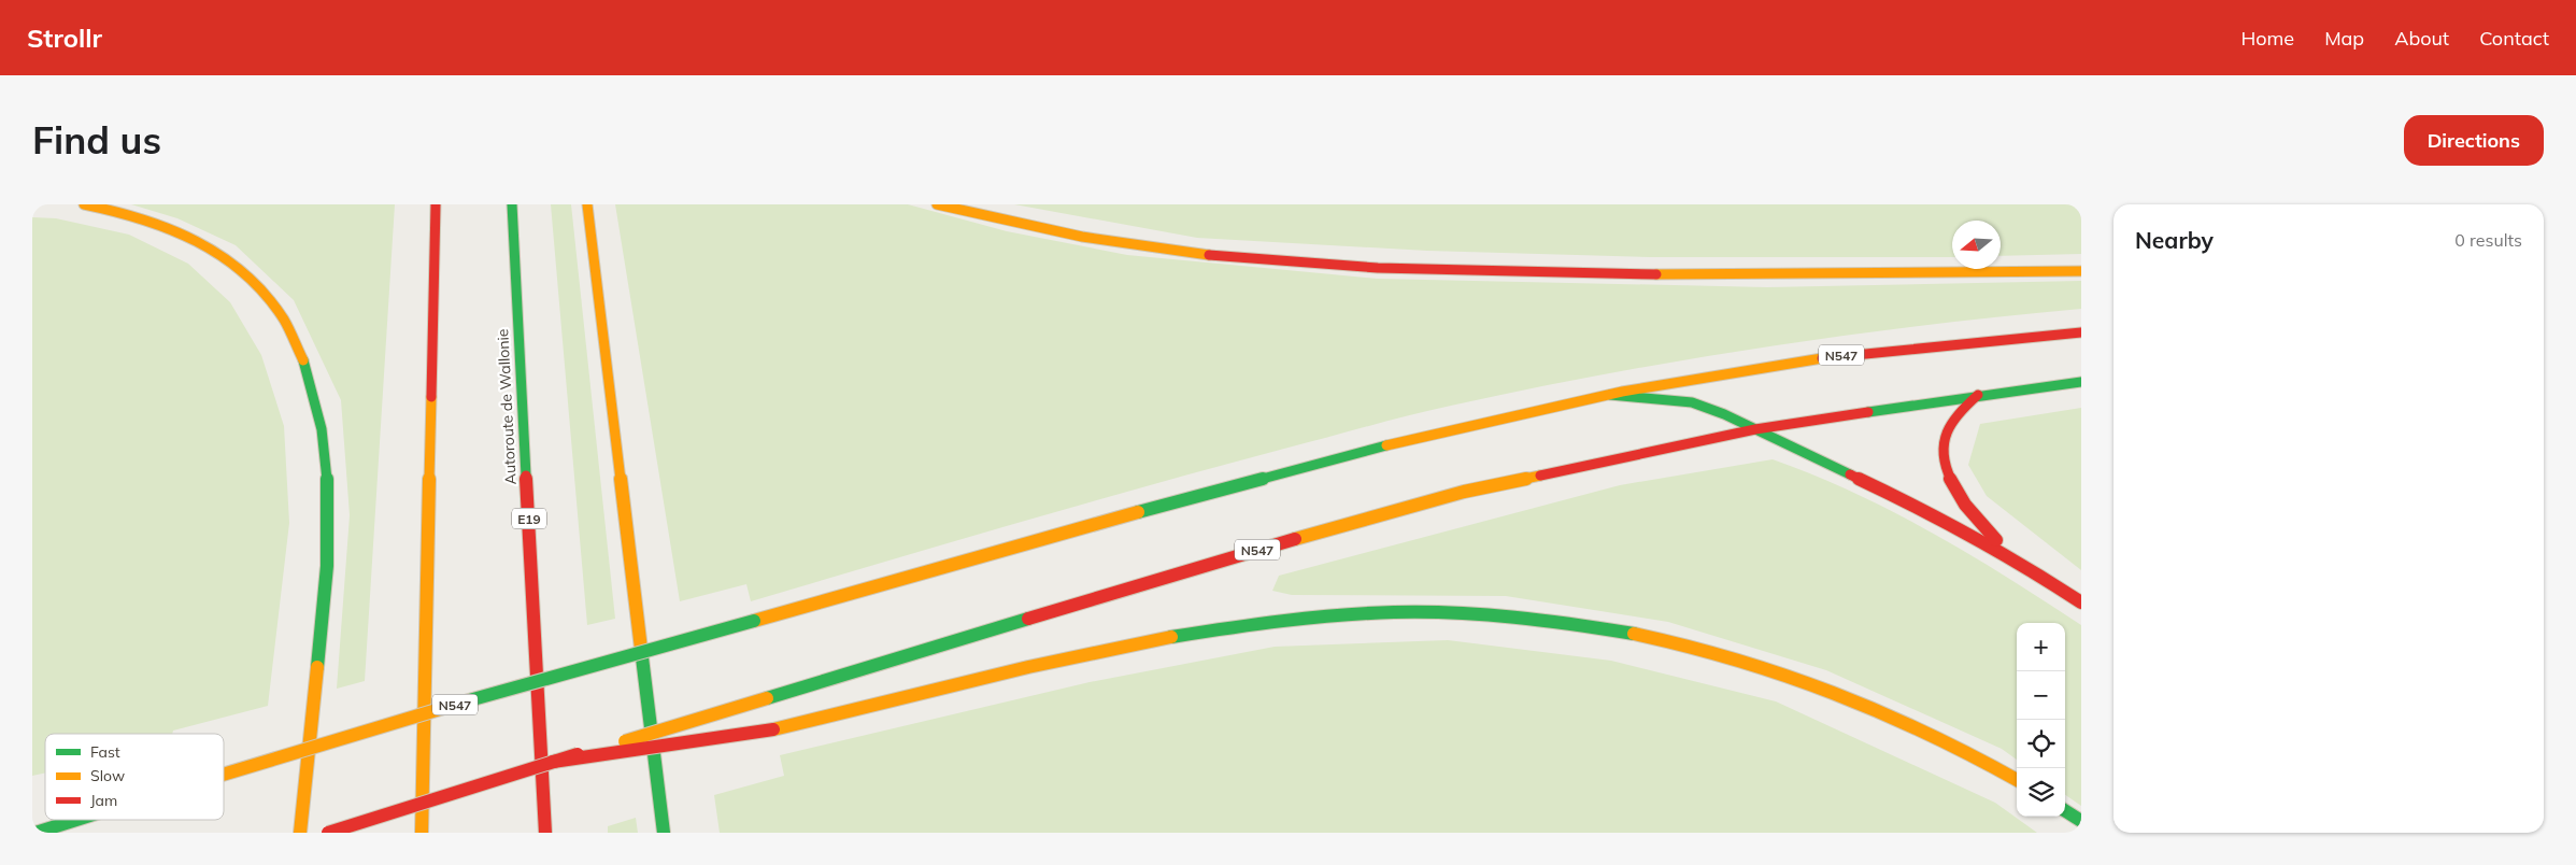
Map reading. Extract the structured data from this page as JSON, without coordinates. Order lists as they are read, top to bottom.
{
  "streets": {
    "main road": ["N547", "Autoroute de Wallonie", "E19"]
  },
  "legend": ["Fast", "Slow", "Jam"],
  "north": "left",
  "page": {
    "header": "Strollr",
    "nav": [
      "Home",
      "Map",
      "About",
      "Contact"
    ],
    "buttons": "Directions",
    "title": "Find us",
    "heading": ["Nearby", "0 results"],
    "map_buttons": ["+", "−"]
  }
}
